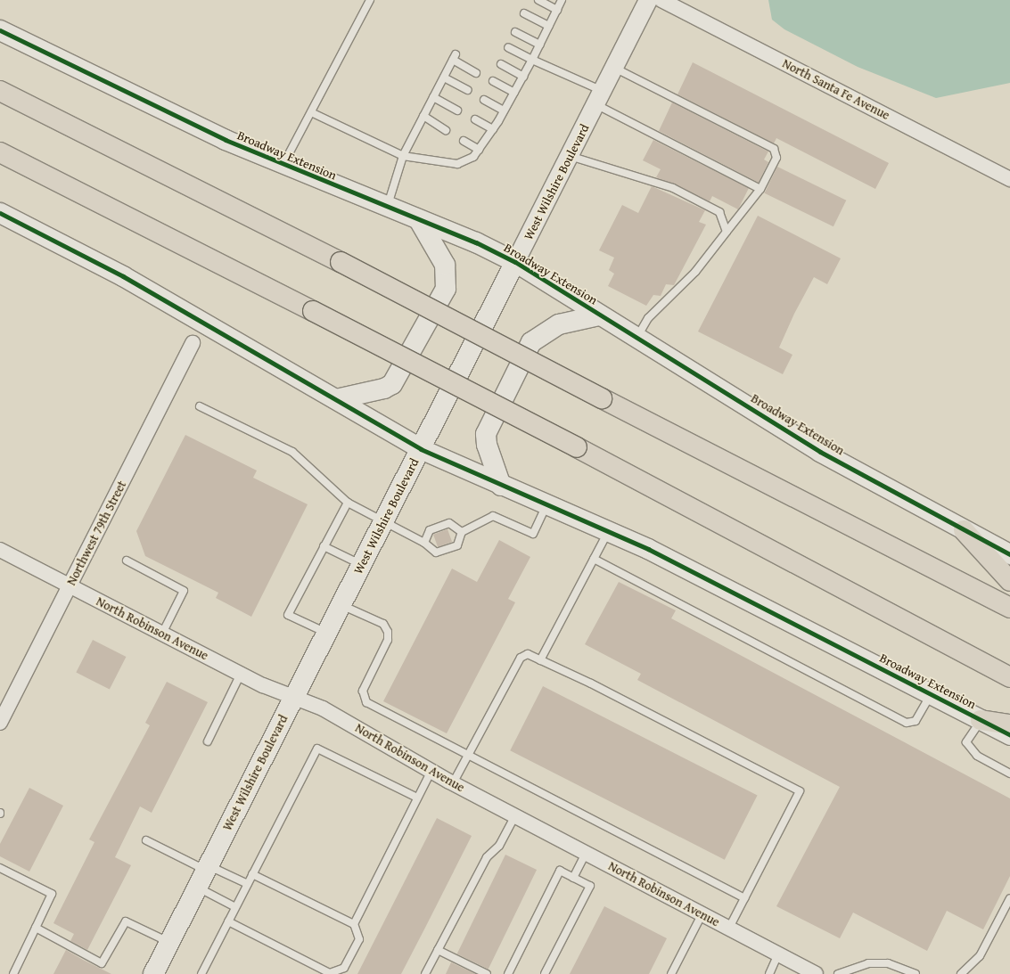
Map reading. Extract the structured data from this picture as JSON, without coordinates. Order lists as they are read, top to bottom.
{
  "streets": {
    "main road": ["Broadway Extension", "West Wilshire Boulevard"],
    "street": ["North Santa Fe Avenue", "Northwest 79th Street", "North Robinson Avenue"]
  },
  "crossings": [
    ["Broadway Extension", "West Wilshire Boulevard"],
    ["West Wilshire Boulevard", "North Robinson Avenue"],
    ["Northwest 79th Street", "North Robinson Avenue"]
  ]
}
